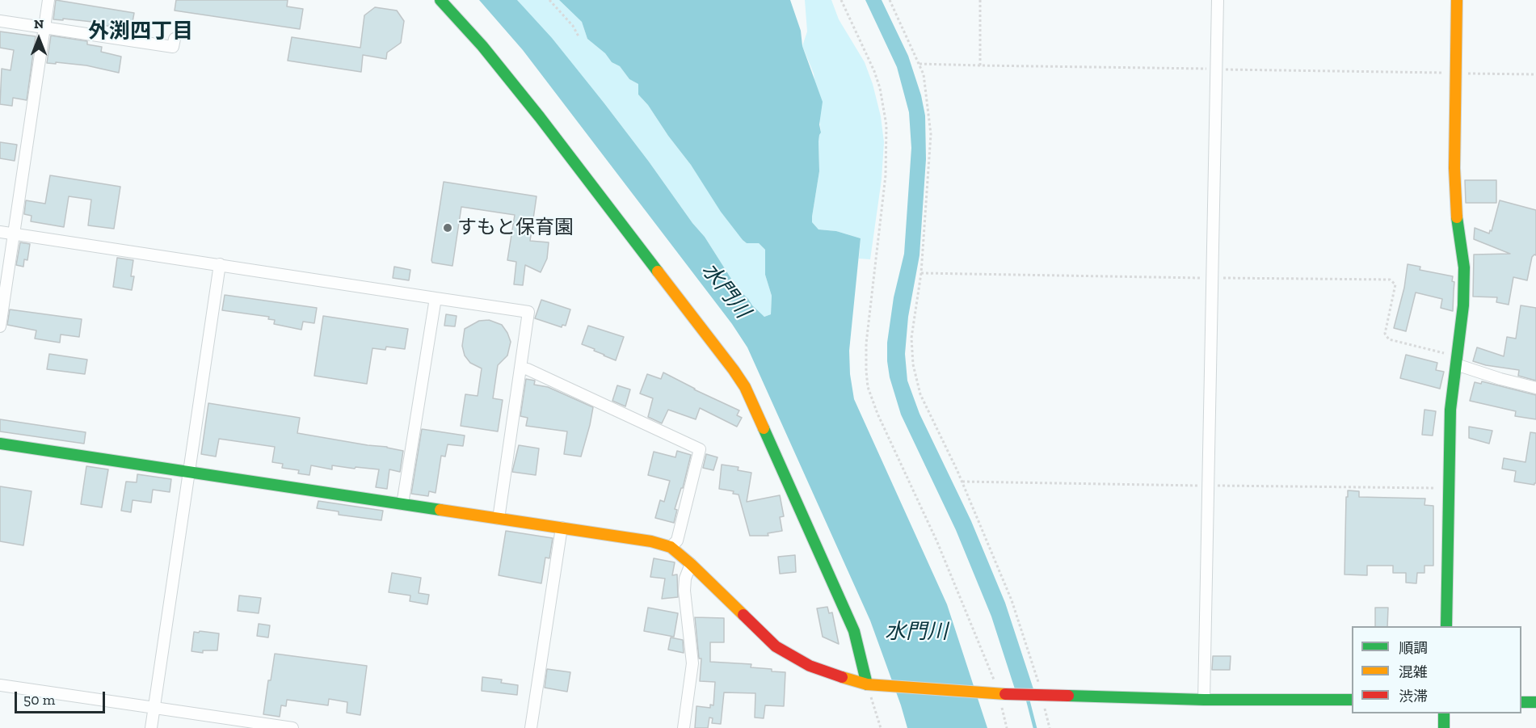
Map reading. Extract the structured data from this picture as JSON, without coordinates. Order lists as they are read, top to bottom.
{
  "districts": ["外渕四丁目"],
  "water": ["水門川"],
  "places": ["すもと保育園"],
  "legend": ["順調", "混雑", "渋滞"],
  "scale_bar": "50 m",
  "north": "top"
}
